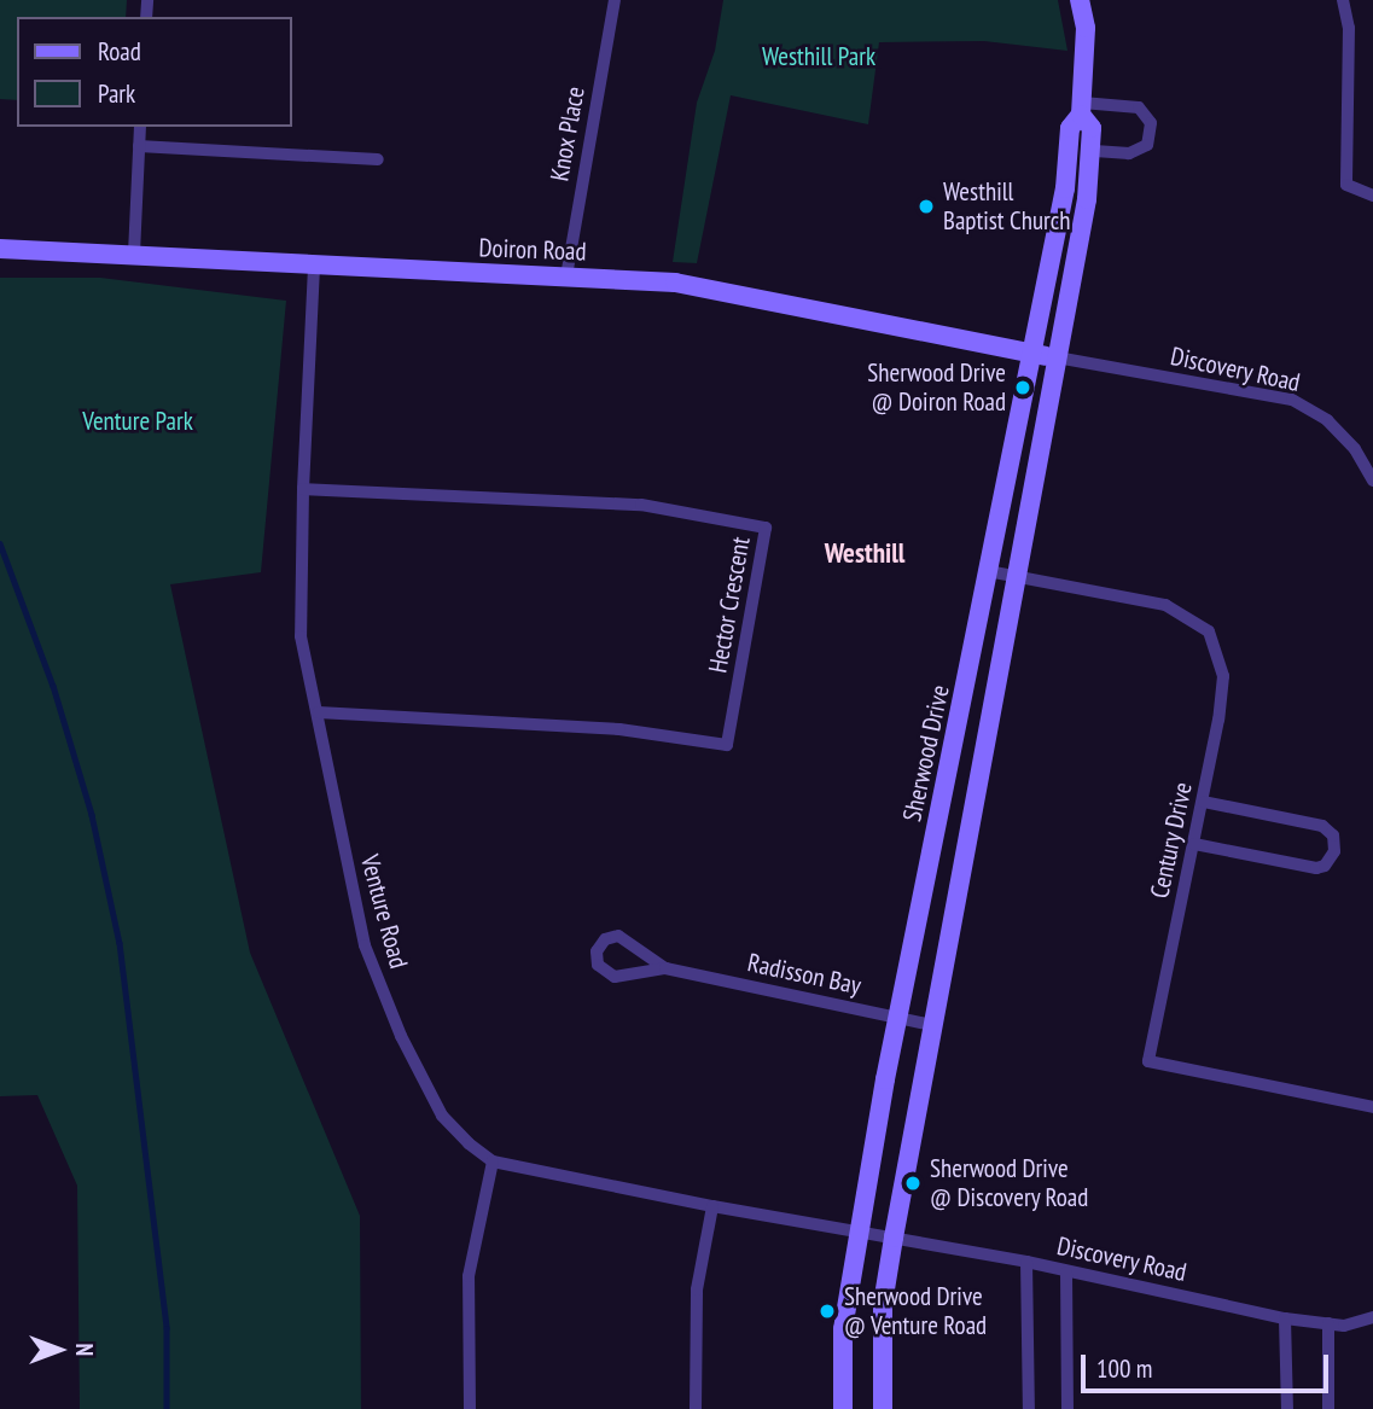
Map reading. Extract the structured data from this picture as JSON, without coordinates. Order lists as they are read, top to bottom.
{
  "streets": {
    "street": [
      "Knox Place",
      "Doiron Road",
      "Discovery Road",
      "Hector Crescent",
      "Sherwood Drive",
      "Century Drive",
      "Venture Road",
      "Radisson Bay"
    ]
  },
  "crossings": [
    ["Knox Place", "Doiron Road"],
    ["Doiron Road", "Discovery Road"],
    ["Doiron Road", "Sherwood Drive"],
    ["Doiron Road", "Venture Road"],
    ["Discovery Road", "Sherwood Drive"],
    ["Hector Crescent", "Venture Road"],
    ["Sherwood Drive", "Century Drive"],
    ["Sherwood Drive", "Radisson Bay"]
  ],
  "districts": ["Westhill"],
  "parks": ["Westhill Park", "Venture Park"],
  "places": [
    "Westhill Baptist Church",
    "Sherwood Drive @ Doiron Road",
    "Sherwood Drive @ Discovery Road",
    "Sherwood Drive @ Venture Road"
  ],
  "legend": ["Road", "Park"],
  "scale_bar": "100 m",
  "north": "right"
}
